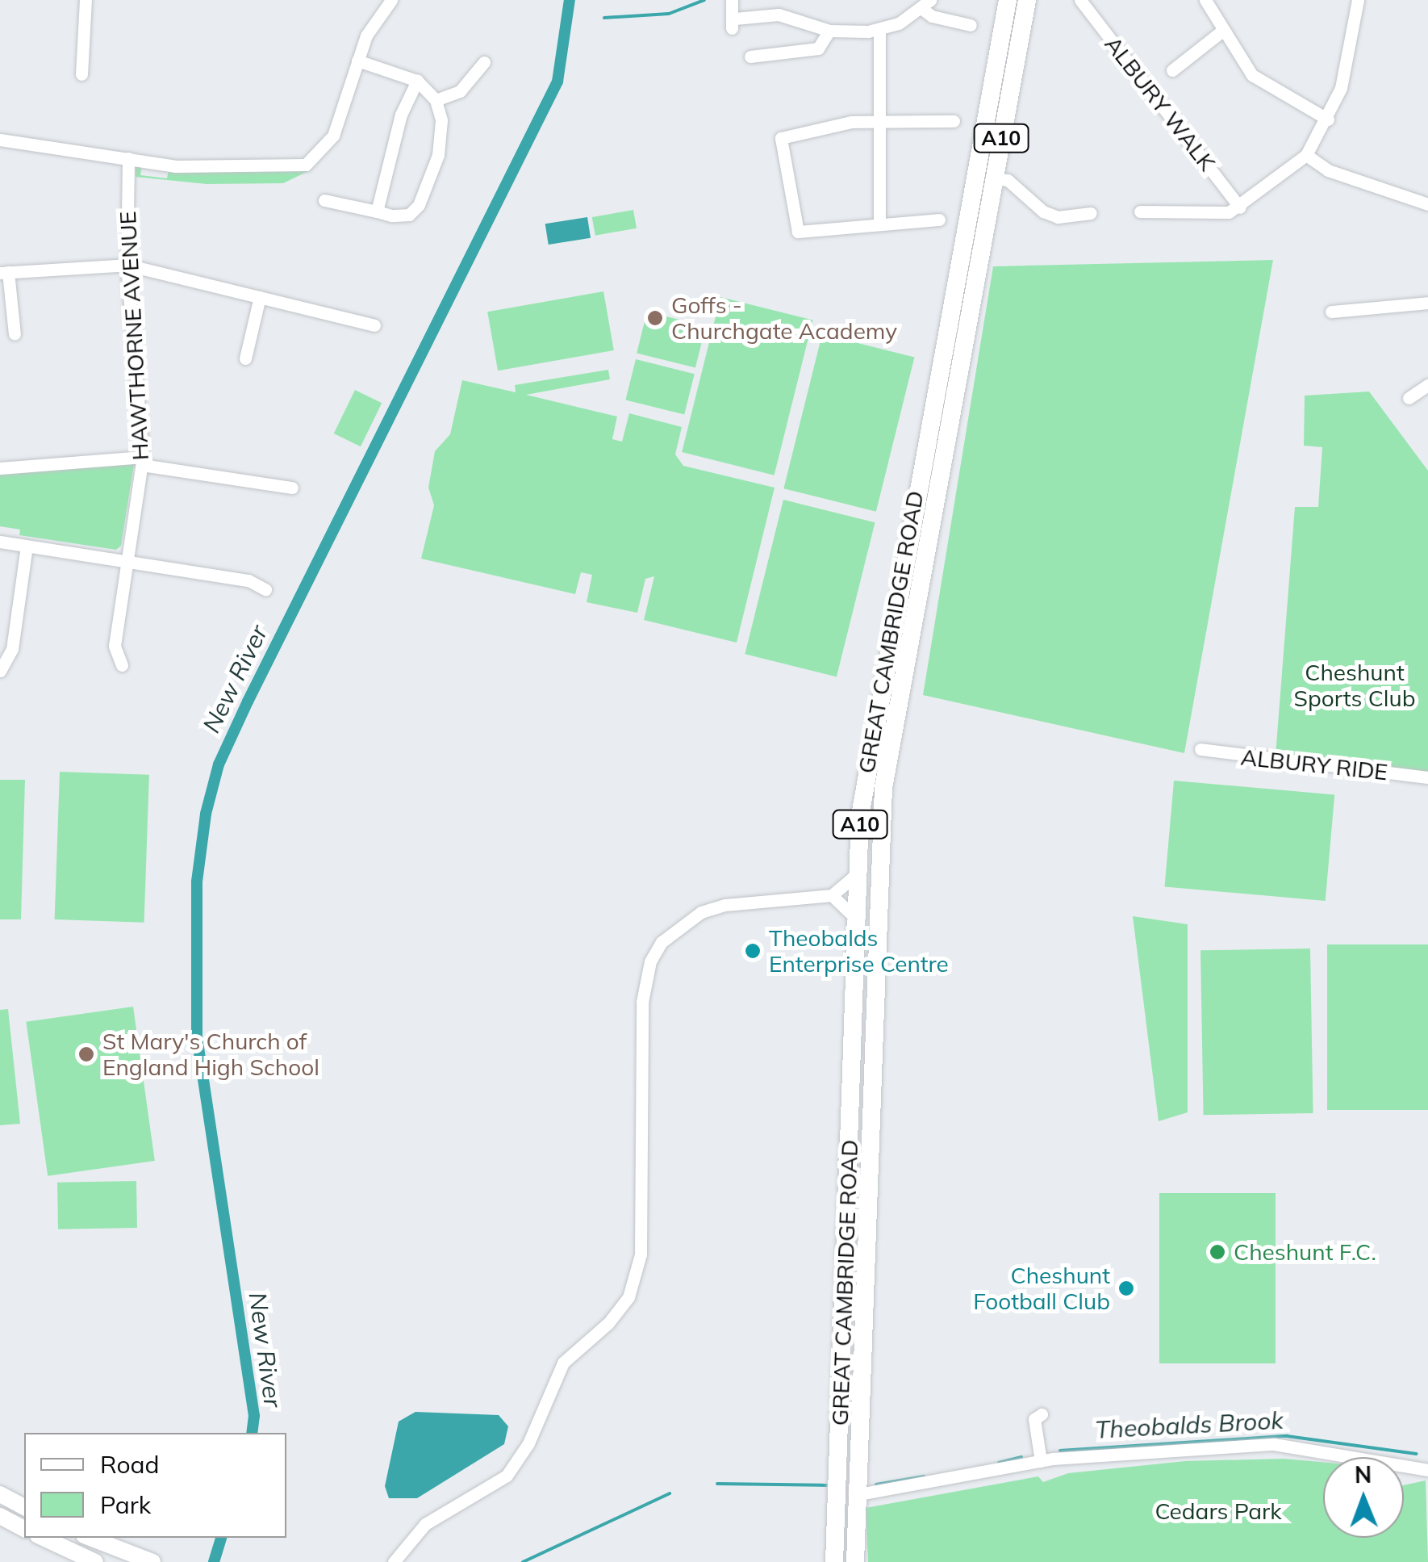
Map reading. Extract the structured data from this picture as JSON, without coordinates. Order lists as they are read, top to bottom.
{
  "streets": {
    "highway": ["A10", "GREAT CAMBRIDGE ROAD"],
    "street": ["ALBURY WALK", "HAWTHORNE AVENUE", "ALBURY RIDE"]
  },
  "water": ["New River", "Theobalds Brook"],
  "parks": ["Cheshunt Sports Club", "Cedars Park"],
  "places": [
    "Goffs - Churchgate Academy",
    "Theobalds Enterprise Centre",
    "St Mary's Church of England High School",
    "Cheshunt F.C.",
    "Cheshunt Football Club"
  ],
  "legend": ["Road", "Park"],
  "north": "top"
}
